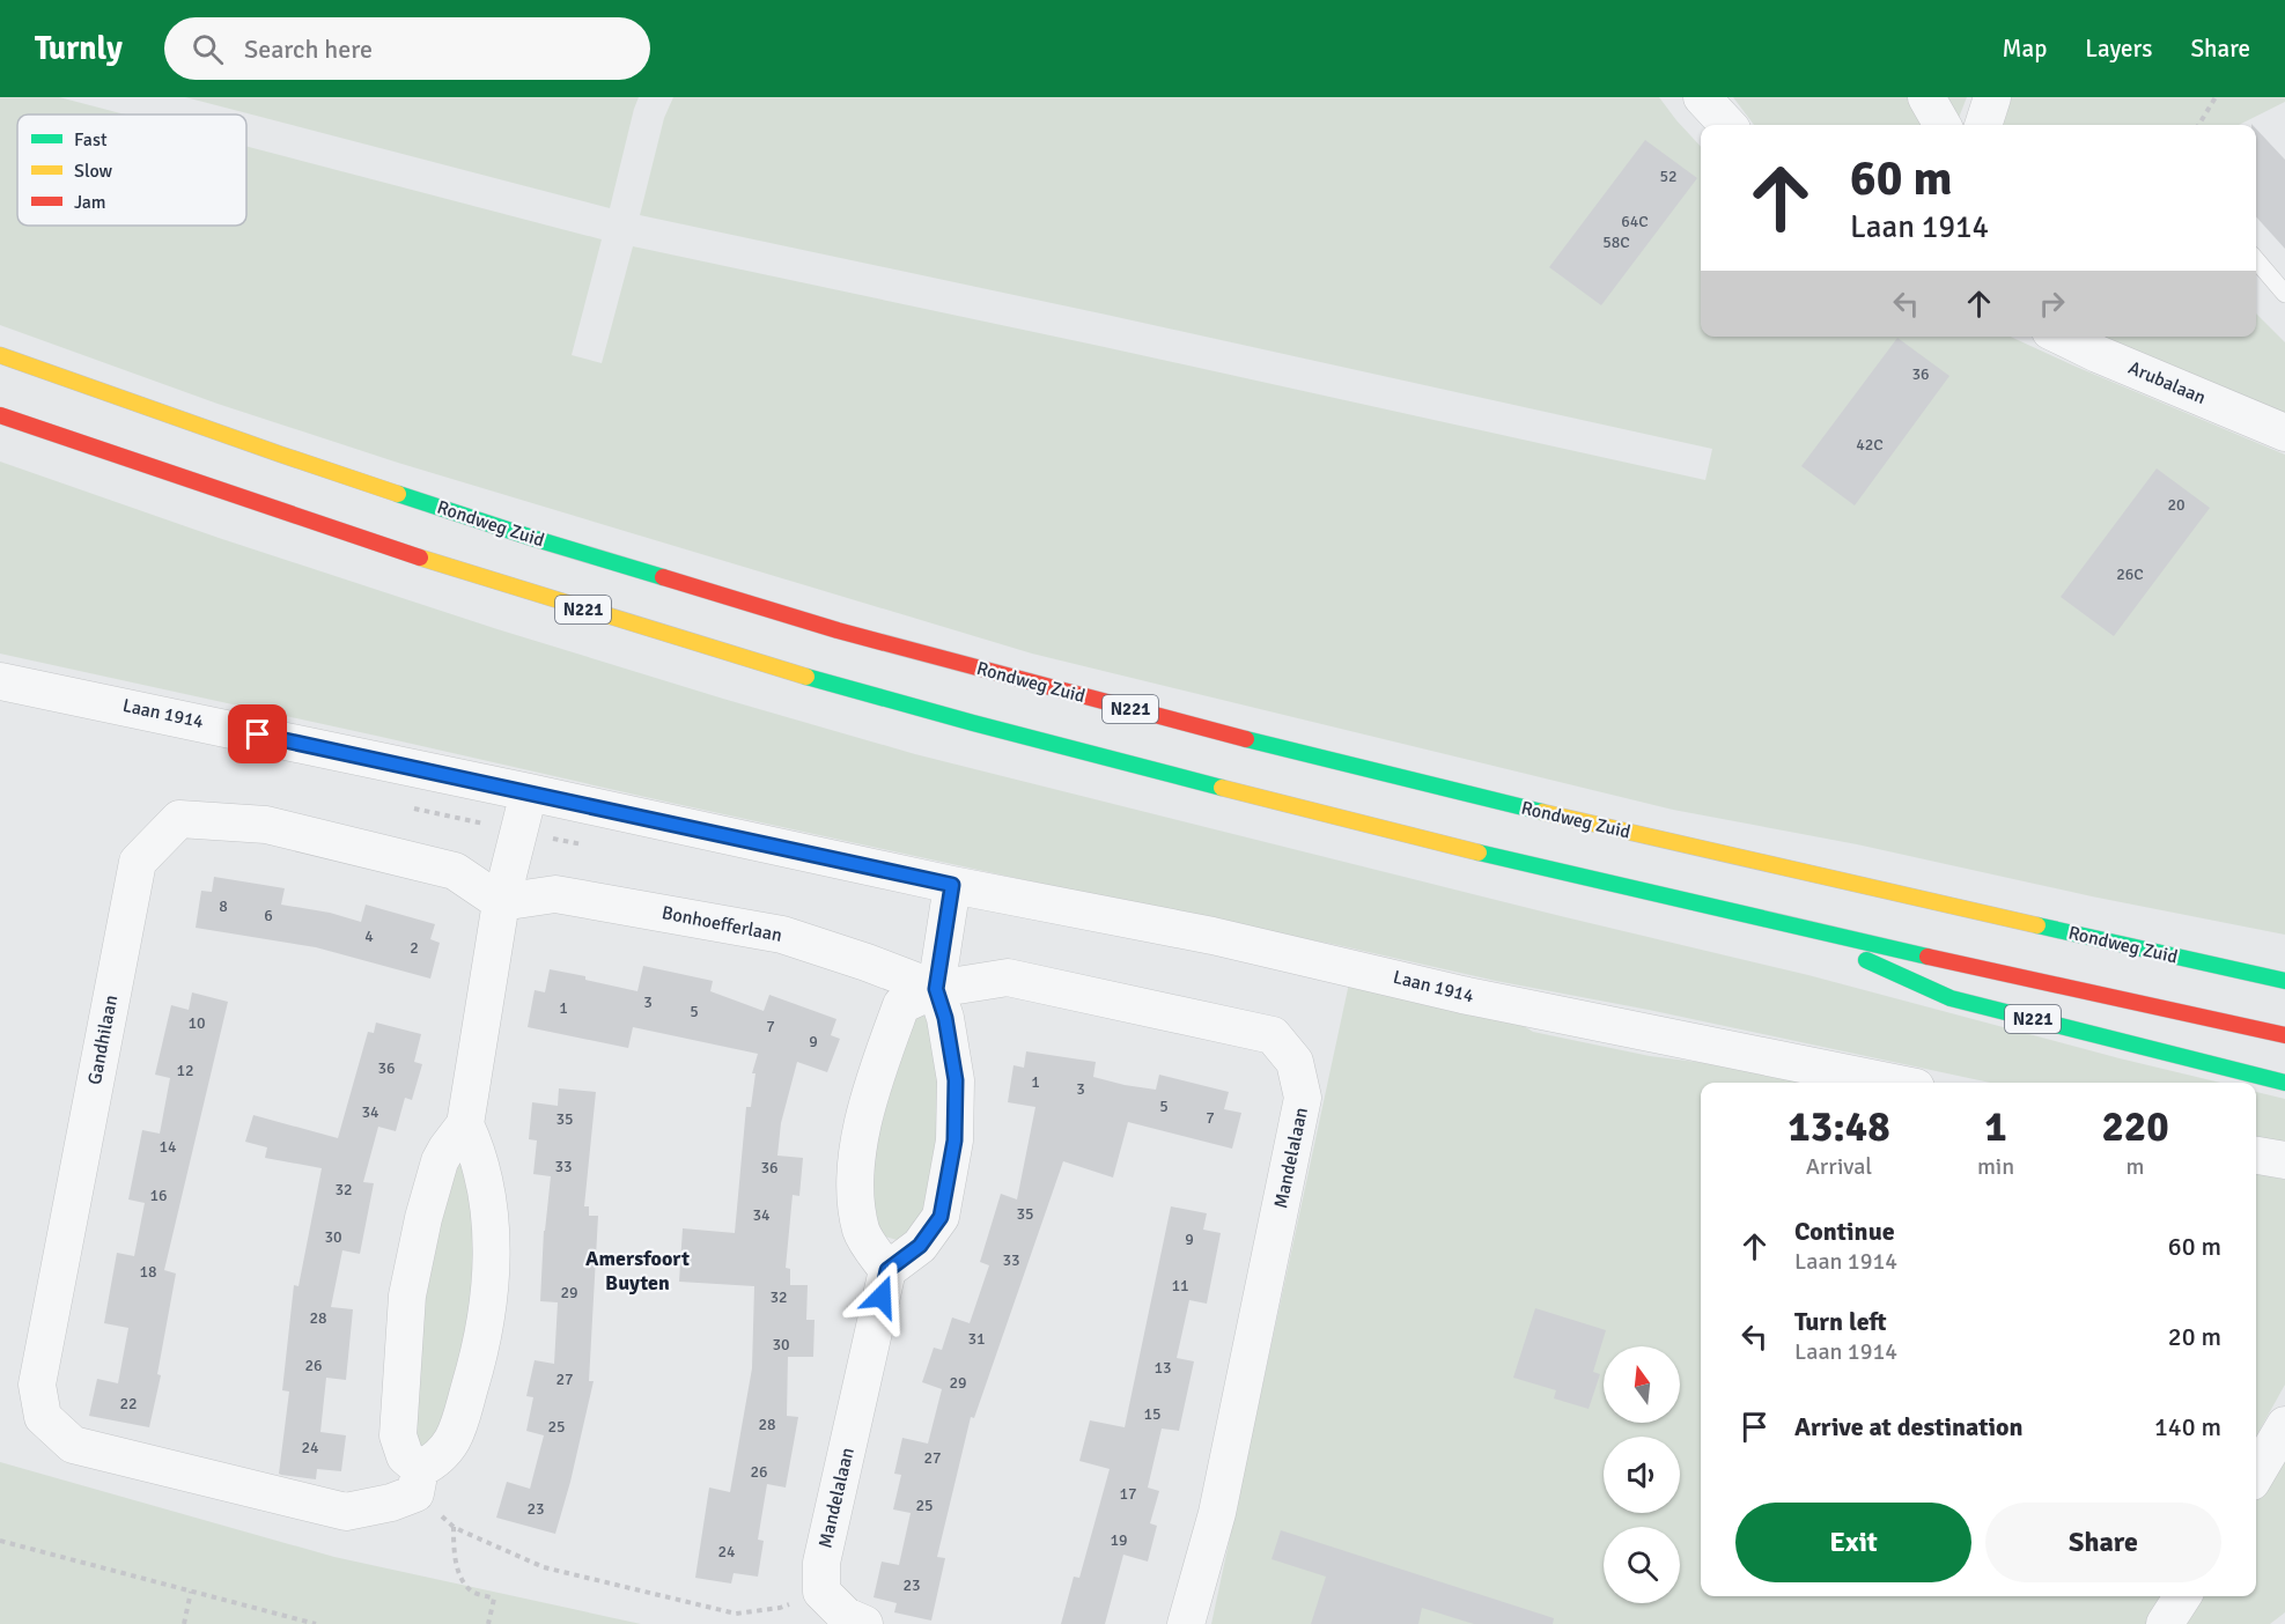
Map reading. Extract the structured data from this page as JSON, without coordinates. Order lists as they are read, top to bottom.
{
  "streets": {
    "main road": ["Rondweg Zuid", "N221"],
    "street": [
      "Arubalaan",
      "Laan 1914",
      "Bonhoefferlaan",
      "Gandhilaan",
      "Mandelalaan"
    ]
  },
  "crossings": [
    ["Rondweg Zuid", "N221"],
    ["Bonhoefferlaan", "Gandhilaan"],
    ["Bonhoefferlaan", "Mandelalaan"]
  ],
  "districts": ["Amersfoort Buyten"],
  "house_numbers": [
    "52",
    "64C",
    "58C",
    "36",
    "42C",
    "20",
    "26C",
    "8",
    "6",
    "4",
    "2",
    "3",
    "1",
    "5",
    "10",
    "7",
    "9",
    "36",
    "12",
    "1",
    "3",
    "5",
    "34",
    "7",
    "35",
    "14",
    "33",
    "36",
    "32",
    "16",
    "35",
    "34",
    "30",
    "9",
    "33",
    "18",
    "11",
    "29",
    "32",
    "28",
    "31",
    "30",
    "26",
    "13",
    "27",
    "29",
    "22",
    "15",
    "28",
    "25",
    "24",
    "27",
    "26",
    "17",
    "25",
    "23",
    "19",
    "24",
    "23"
  ],
  "legend": ["Fast", "Slow", "Jam"],
  "north": "top",
  "page": {
    "header": "Turnly",
    "search": "Search here",
    "nav": ["Map", "Layers", "Share"],
    "turn": ["60 m", "Laan 1914"],
    "eta": [
      "13:48",
      "Arrival",
      "1",
      "min",
      "220",
      "m"
    ],
    "list": [
      {
        "name": "Continue",
        "note": "Laan 1914",
        "value": "60 m"
      },
      {
        "name": "Turn left",
        "note": "Laan 1914",
        "value": "20 m"
      },
      {
        "name": "Arrive at destination",
        "value": "140 m"
      }
    ],
    "buttons": ["Exit", "Share"]
  }
}
